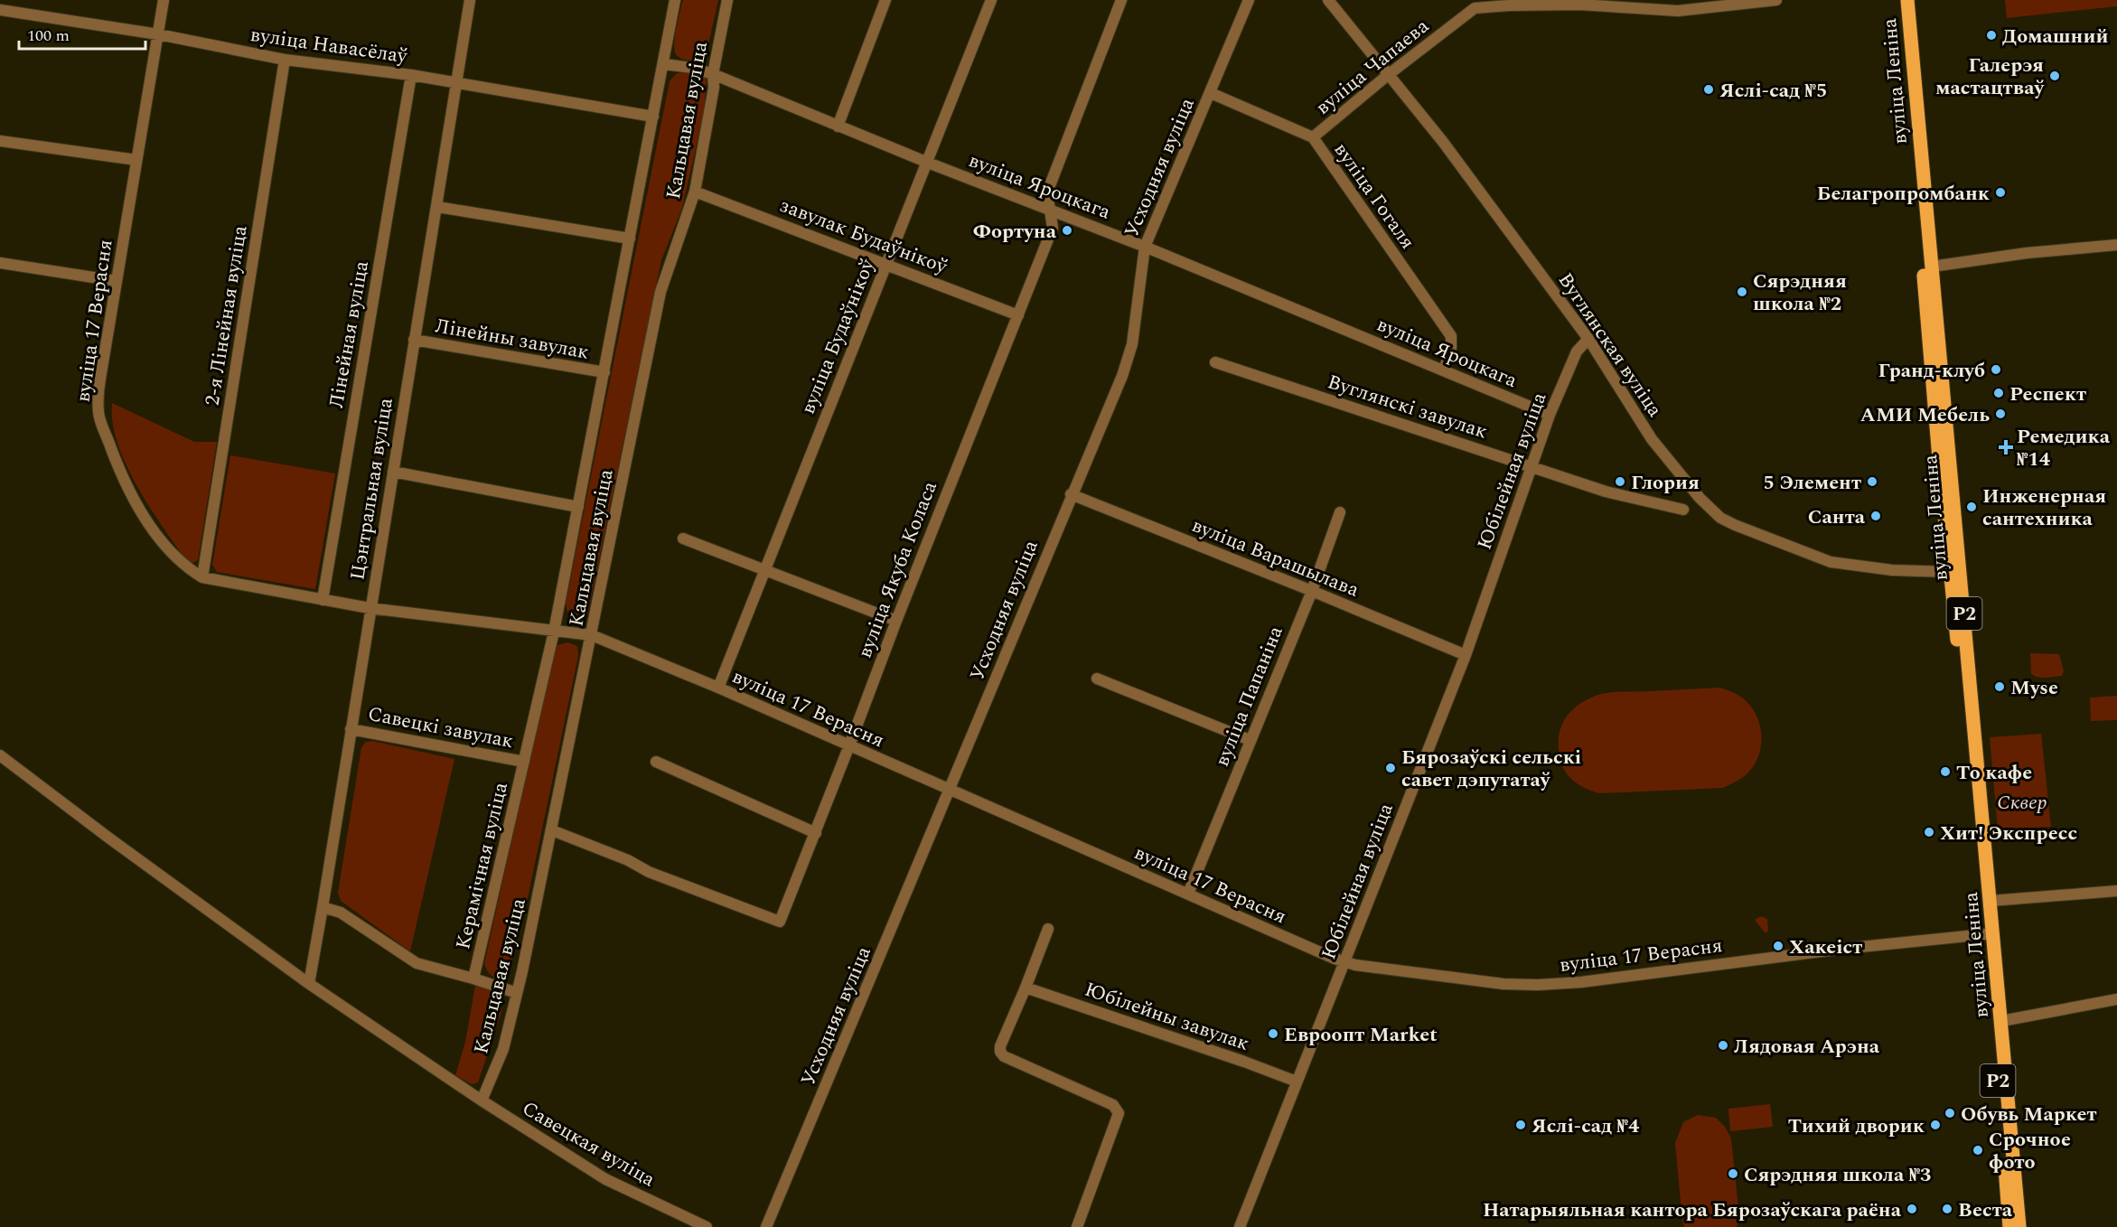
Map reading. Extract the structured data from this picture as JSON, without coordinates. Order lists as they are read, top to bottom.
{
  "streets": {
    "main road": ["вуліца Леніна", "Р2"],
    "street": [
      "вуліца Навасёлаў",
      "вуліца Чапаева",
      "Кальцавая вуліца",
      "Усходняя вуліца",
      "вуліца Яроцкага",
      "вуліца Гогаля",
      "завулак Будаўнікоў",
      "2-я Лінейная вуліца",
      "вуліца 17 Верасня",
      "Лінейная вуліца",
      "вуліца Будаўнікоў",
      "Лінейны завулак",
      "Вуглянская вуліца",
      "Вуглянскі завулак",
      "Юбілейная вуліца",
      "Цэнтральная вуліца",
      "вуліца Варашылава",
      "вуліца Якуба Коласа",
      "вуліца Папаніна",
      "Савецкі завулак",
      "Керамічная вуліца",
      "Юбілейны завулак",
      "Савецкая вуліца"
    ]
  },
  "crossings": [
    ["вуліца Навасёлаў", "2-я Лінейная вуліца"],
    ["вуліца Навасёлаў", "вуліца 17 Верасня"],
    ["вуліца Навасёлаў", "Лінейная вуліца"],
    ["вуліца Навасёлаў", "Цэнтральная вуліца"],
    ["вуліца Навасёлаў", "Керамічная вуліца"],
    ["вуліца Чапаева", "вуліца Гогаля"],
    ["вуліца Чапаева", "Вуглянская вуліца"],
    ["вуліца Леніна", "вуліца 17 Верасня"],
    ["вуліца Леніна", "Вуглянская вуліца"],
    ["Кальцавая вуліца", "вуліца Яроцкага"],
    ["Кальцавая вуліца", "завулак Будаўнікоў"],
    ["Кальцавая вуліца", "вуліца 17 Верасня"],
    ["Кальцавая вуліца", "вуліца Якуба Коласа"],
    ["Кальцавая вуліца", "Савецкая вуліца"],
    ["Усходняя вуліца", "вуліца Яроцкага"],
    ["Усходняя вуліца", "вуліца Гогаля"],
    ["Усходняя вуліца", "вуліца 17 Верасня"],
    ["Усходняя вуліца", "вуліца Варашылава"],
    ["вуліца Яроцкага", "вуліца Гогаля"],
    ["вуліца Яроцкага", "вуліца Будаўнікоў"],
    ["вуліца Яроцкага", "Юбілейная вуліца"],
    ["вуліца Яроцкага", "вуліца Якуба Коласа"],
    ["вуліца Яроцкага", "Керамічная вуліца"],
    ["завулак Будаўнікоў", "вуліца Будаўнікоў"],
    ["завулак Будаўнікоў", "вуліца Якуба Коласа"],
    ["2-я Лінейная вуліца", "вуліца 17 Верасня"],
    ["вуліца 17 Верасня", "Лінейная вуліца"],
    ["вуліца 17 Верасня", "вуліца Будаўнікоў"],
    ["вуліца 17 Верасня", "Юбілейная вуліца"],
    ["вуліца 17 Верасня", "Цэнтральная вуліца"],
    ["вуліца 17 Верасня", "вуліца Якуба Коласа"],
    ["вуліца 17 Верасня", "вуліца Папаніна"],
    ["вуліца 17 Верасня", "Керамічная вуліца"],
    ["Лінейны завулак", "Цэнтральная вуліца"],
    ["Лінейны завулак", "Керамічная вуліца"],
    ["Вуглянская вуліца", "Юбілейная вуліца"],
    ["Вуглянскі завулак", "Юбілейная вуліца"],
    ["Юбілейная вуліца", "вуліца Варашылава"],
    ["Юбілейная вуліца", "Юбілейны завулак"],
    ["Цэнтральная вуліца", "Савецкі завулак"],
    ["Цэнтральная вуліца", "Савецкая вуліца"],
    ["вуліца Варашылава", "вуліца Папаніна"],
    ["Савецкі завулак", "Керамічная вуліца"]
  ],
  "parks": ["Сквер"],
  "places": {
    "other": [
      "Домашний",
      "Галерэя мастацтваў",
      "Яслі-сад №5",
      "Белагропромбанк",
      "Фортуна",
      "Сярэдняя школа №2",
      "Гранд-клуб",
      "Респект",
      "АМИ Мебель",
      "Глория",
      "5 Элемент",
      "Инженерная сантехника",
      "Санта",
      "Myse",
      "Бярозаўскі сельскі савет дэпутатаў",
      "То кафе",
      "Хит! Экспресс",
      "Хакеіст",
      "Евроопт Market",
      "Лядовая Арэна",
      "Обувь Маркет",
      "Яслі-сад №4",
      "Тихий дворик",
      "Срочное фото",
      "Сярэдняя школа №3",
      "Натарыяльная кантора Бярозаўскага раёна",
      "Веста"
    ],
    "health": ["Ремедика №14"]
  },
  "scale_bar": "100 m"
}
